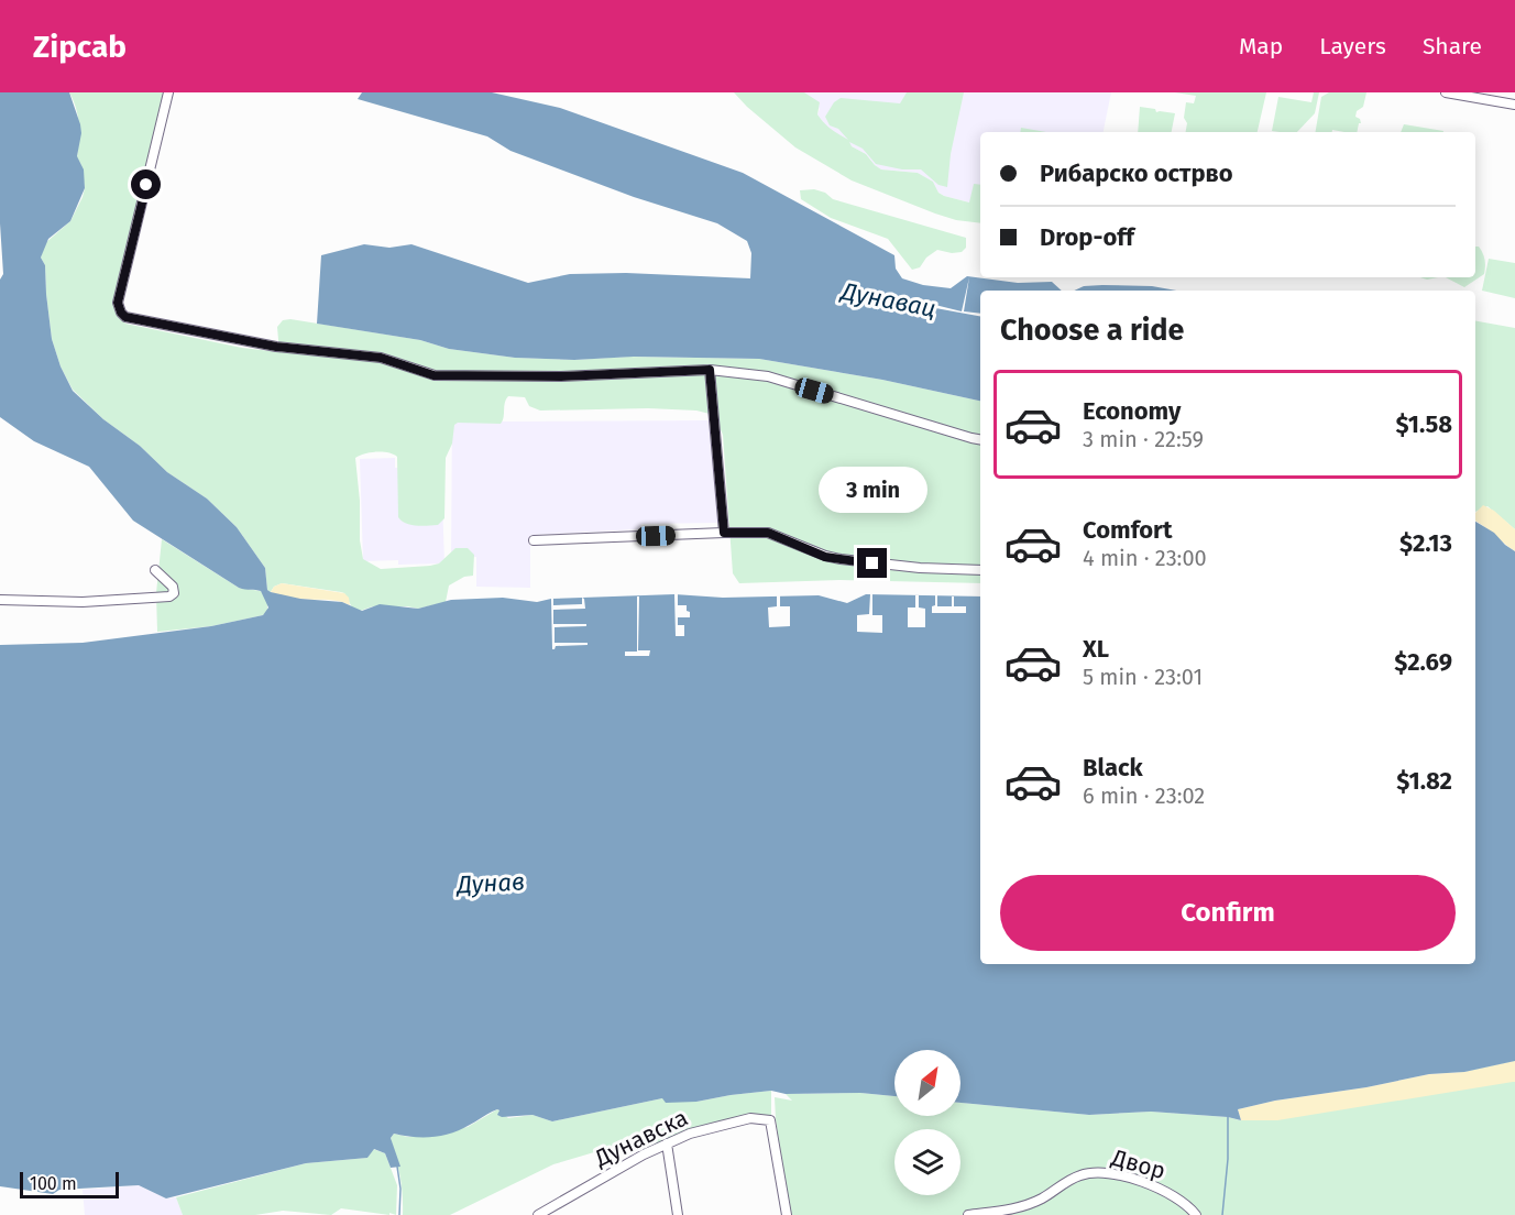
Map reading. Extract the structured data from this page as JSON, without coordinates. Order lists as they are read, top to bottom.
{
  "streets": {
    "street": ["Дунавска", "Двор"]
  },
  "water": ["Дунавац", "Дунав"],
  "scale_bar": "100 m",
  "north": "top right",
  "page": {
    "header": "Zipcab",
    "nav": ["Map", "Layers", "Share"],
    "banner": ["Рибарско острво", "Drop-off"],
    "heading": "Choose a ride",
    "list": [
      {
        "name": "Economy",
        "note": "3 min · 22:59",
        "value": "$1.58"
      },
      {
        "name": "Comfort",
        "note": "4 min · 23:00",
        "value": "$2.13"
      },
      {
        "name": "XL",
        "note": "5 min · 23:01",
        "value": "$2.69"
      },
      {
        "name": "Black",
        "note": "6 min · 23:02",
        "value": "$1.82"
      }
    ],
    "bubble": "3 min",
    "buttons": "Confirm",
    "scale": "100 m"
  }
}
